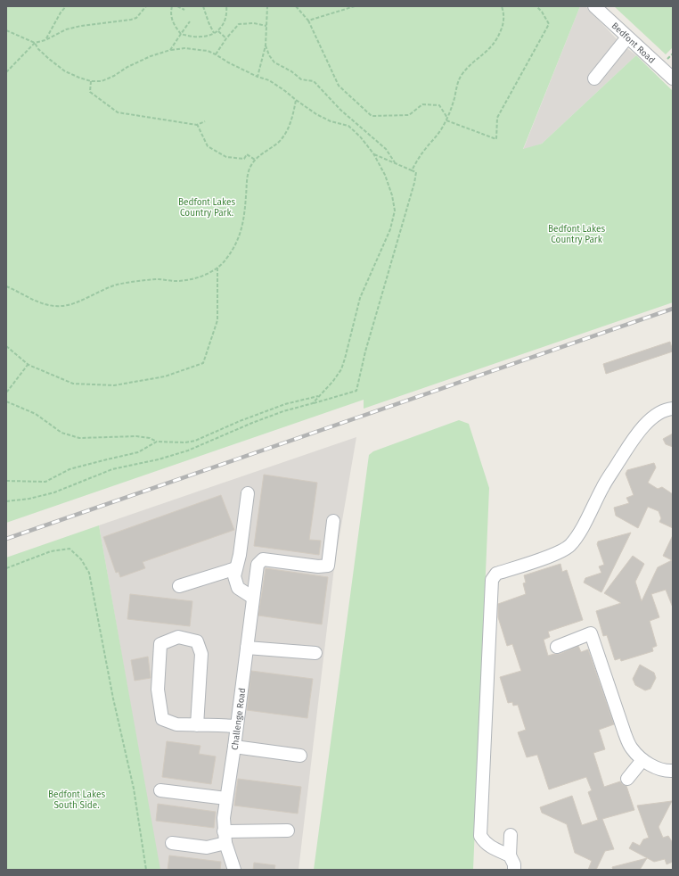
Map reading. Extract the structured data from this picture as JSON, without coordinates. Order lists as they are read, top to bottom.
{
  "streets": {
    "street": ["Bedfont Road", "Challenge Road"]
  },
  "parks": ["Bedfont Lakes Country Park.", "Bedfont Lakes Country Park", "Bedfont Lakes South Side."]
}
